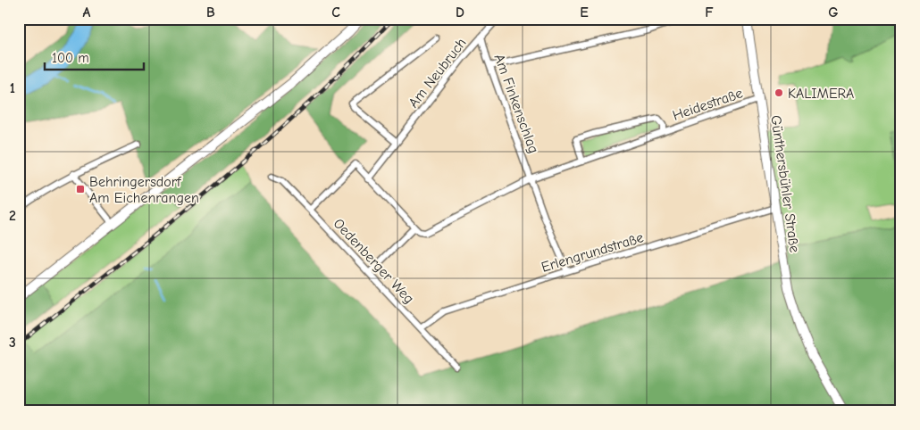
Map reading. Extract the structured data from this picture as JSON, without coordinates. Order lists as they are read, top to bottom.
{
  "streets": {
    "street": [
      "Am Neubruch",
      "Am Finkenschlag",
      "Heidestraße",
      "Günthersbühler Straße",
      "Erlengrundstraße",
      "Oedenberger Weg"
    ]
  },
  "crossings": [
    ["Am Neubruch", "Am Finkenschlag"],
    ["Am Finkenschlag", "Heidestraße"],
    ["Am Finkenschlag", "Erlengrundstraße"],
    ["Heidestraße", "Günthersbühler Straße"],
    ["Günthersbühler Straße", "Erlengrundstraße"],
    ["Erlengrundstraße", "Oedenberger Weg"]
  ],
  "places": {
    "other": ["KALIMERA"],
    "transit": ["Behringersdorf Am Eichenrangen"]
  },
  "scale_bar": "100 m",
  "grid": {
    "columns": [
      "A",
      "B",
      "C",
      "D",
      "E",
      "F",
      "G"
    ],
    "rows": ["1", "2", "3"]
  }
}
